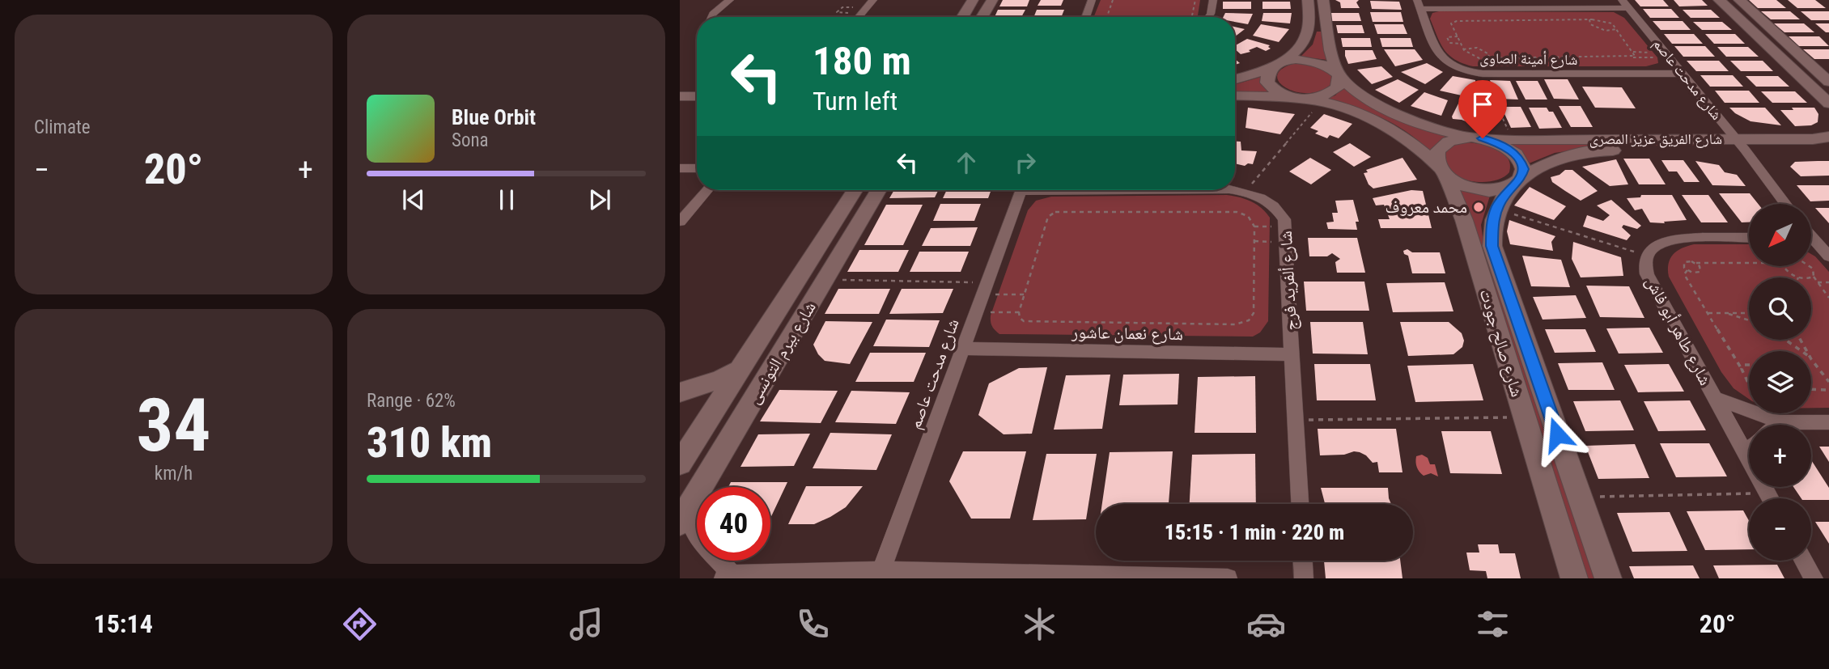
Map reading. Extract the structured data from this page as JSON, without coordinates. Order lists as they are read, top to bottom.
{
  "streets": {
    "street": [
      "شارع أمينة الصاوى",
      "شارع مدحت عاصم",
      "شارع الفريق عزيز المصرى",
      "شارع ألفريد فرج",
      "شارع طاهر أبو فاش",
      "شارع نعمان عاشور",
      "شارع صالح جودت",
      "شارع بيرم التونسى"
    ]
  },
  "crossings": [
    ["شارع أمينة الصاوى", "شارع مدحت عاصم"],
    ["شارع مدحت عاصم", "شارع الفريق عزيز المصرى"],
    ["شارع مدحت عاصم", "شارع نعمان عاشور"],
    ["شارع الفريق عزيز المصرى", "شارع صالح جودت"],
    ["شارع ألفريد فرج", "شارع نعمان عاشور"]
  ],
  "places": ["محمد معروف"],
  "north": "bottom left",
  "page": {
    "tile": [
      "Climate",
      ["34", "km/h"],
      ["Range · 62%", "310 km"]
    ],
    "turn": ["180 m", "Turn left"],
    "song": ["Blue Orbit", "Sona"],
    "heat": ["−", "20°", "+"],
    "map_buttons": ["+", "−"],
    "limit": "40",
    "trip": "15:15 · 1 min · 220 m",
    "tabs": ["15:14", "20°"]
  }
}
